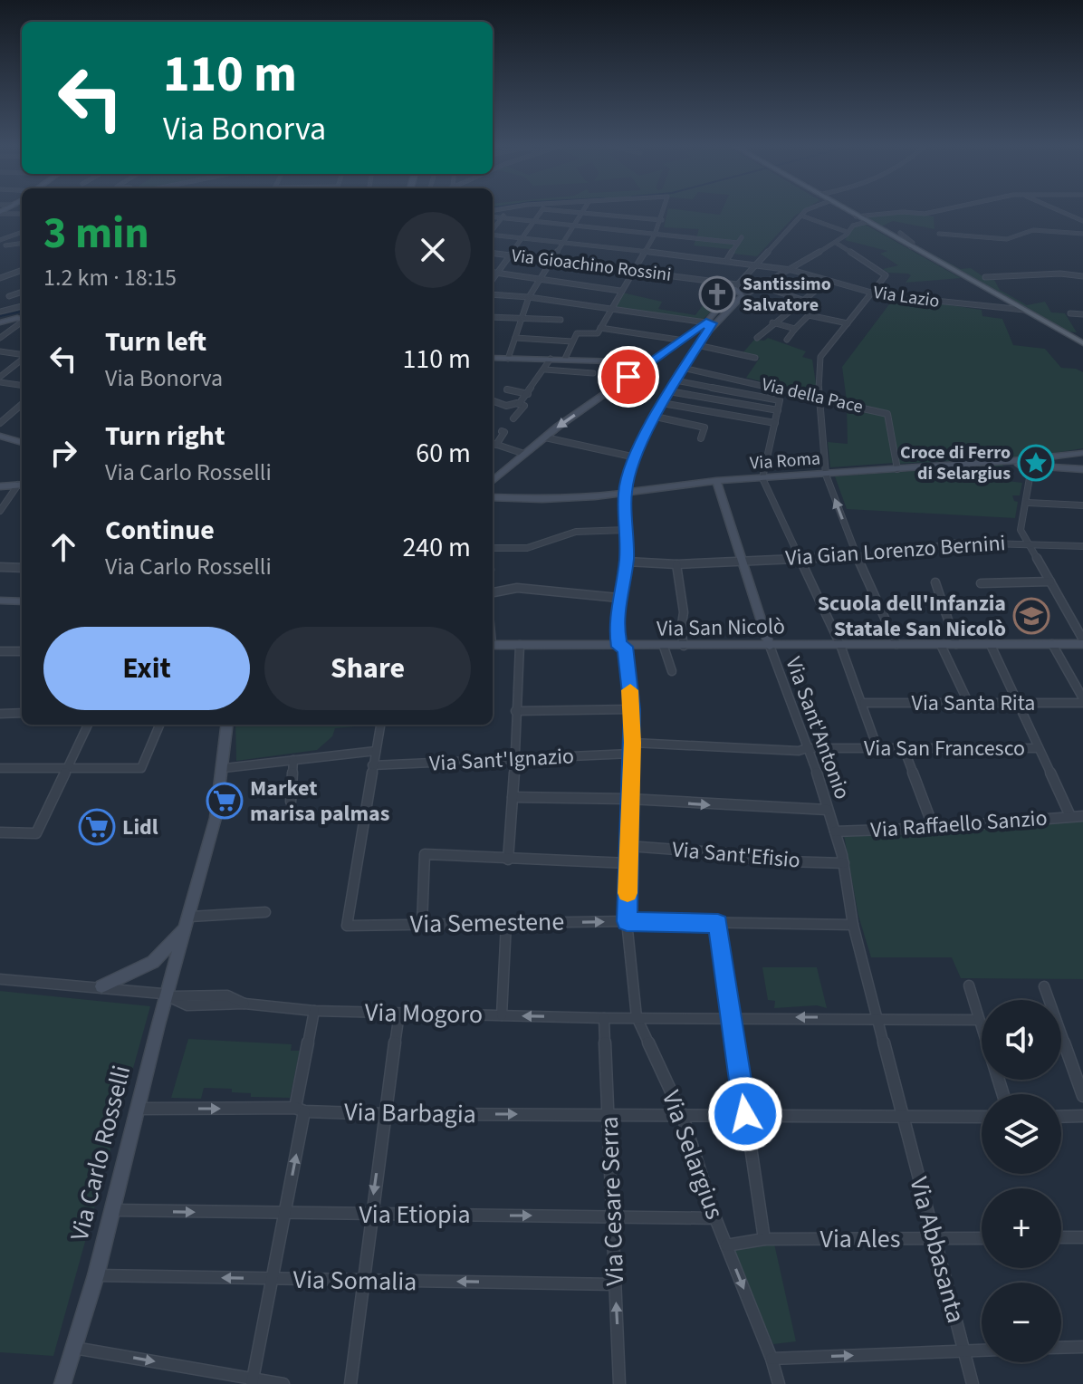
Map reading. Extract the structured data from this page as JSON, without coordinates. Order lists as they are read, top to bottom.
{
  "streets": {
    "street": [
      "Via Gioachino Rossini",
      "Via Lazio",
      "Via della Pace",
      "Via Roma",
      "Via Gian Lorenzo Bernini",
      "Via San Nicolò",
      "Via Santa Rita",
      "Via Sant'Antonio",
      "Via San Francesco",
      "Via Sant'Ignazio",
      "Via Raffaello Sanzio",
      "Via Sant'Efisio",
      "Via Semestene",
      "Via Mogoro",
      "Via Barbagia",
      "Via Carlo Rosselli",
      "Via Selargius",
      "Via Cesare Serra",
      "Via Etiopia",
      "Via Ales",
      "Via Abbasanta",
      "Via Somalia"
    ]
  },
  "crossings": [
    ["Via della Pace", "Via Roma"],
    ["Via Roma", "Via Sant'Antonio"],
    ["Via Gian Lorenzo Bernini", "Via Sant'Antonio"],
    ["Via San Nicolò", "Via Sant'Antonio"],
    ["Via Sant'Antonio", "Via San Francesco"],
    ["Via Sant'Antonio", "Via Raffaello Sanzio"],
    ["Via Sant'Antonio", "Via Sant'Efisio"],
    ["Via Sant'Antonio", "Via Semestene"],
    ["Via Sant'Antonio", "Via Mogoro"],
    ["Via Sant'Antonio", "Via Abbasanta"],
    ["Via Sant'Ignazio", "Via Semestene"],
    ["Via Semestene", "Via Selargius"],
    ["Via Mogoro", "Via Carlo Rosselli"],
    ["Via Mogoro", "Via Selargius"],
    ["Via Mogoro", "Via Cesare Serra"],
    ["Via Mogoro", "Via Abbasanta"],
    ["Via Barbagia", "Via Carlo Rosselli"],
    ["Via Barbagia", "Via Selargius"],
    ["Via Barbagia", "Via Cesare Serra"],
    ["Via Barbagia", "Via Abbasanta"],
    ["Via Carlo Rosselli", "Via Etiopia"],
    ["Via Carlo Rosselli", "Via Somalia"],
    ["Via Selargius", "Via Etiopia"],
    ["Via Selargius", "Via Ales"],
    ["Via Cesare Serra", "Via Etiopia"],
    ["Via Cesare Serra", "Via Somalia"],
    ["Via Ales", "Via Abbasanta"]
  ],
  "one_way": ["Via Barbagia", "Via Etiopia", "Via Somalia"],
  "places": {
    "church": ["Santissimo Salvatore"],
    "place": ["Croce di Ferro di Selargius"],
    "school or university": ["Scuola dell'Infanzia Statale San Nicolò"],
    "supermarket": ["Market marisa palmas", "Lidl"]
  },
  "page": {
    "turn": ["110 m", "Via Bonorva"],
    "heading": ["3 min", "1.2 km · 18:15"],
    "list": [
      {
        "name": "Turn left",
        "note": "Via Bonorva",
        "value": "110 m"
      },
      {
        "name": "Turn right",
        "note": "Via Carlo Rosselli",
        "value": "60 m"
      },
      {
        "name": "Continue",
        "note": "Via Carlo Rosselli",
        "value": "240 m"
      }
    ],
    "buttons": ["Exit", "Share"],
    "map_buttons": ["+", "−"]
  }
}
